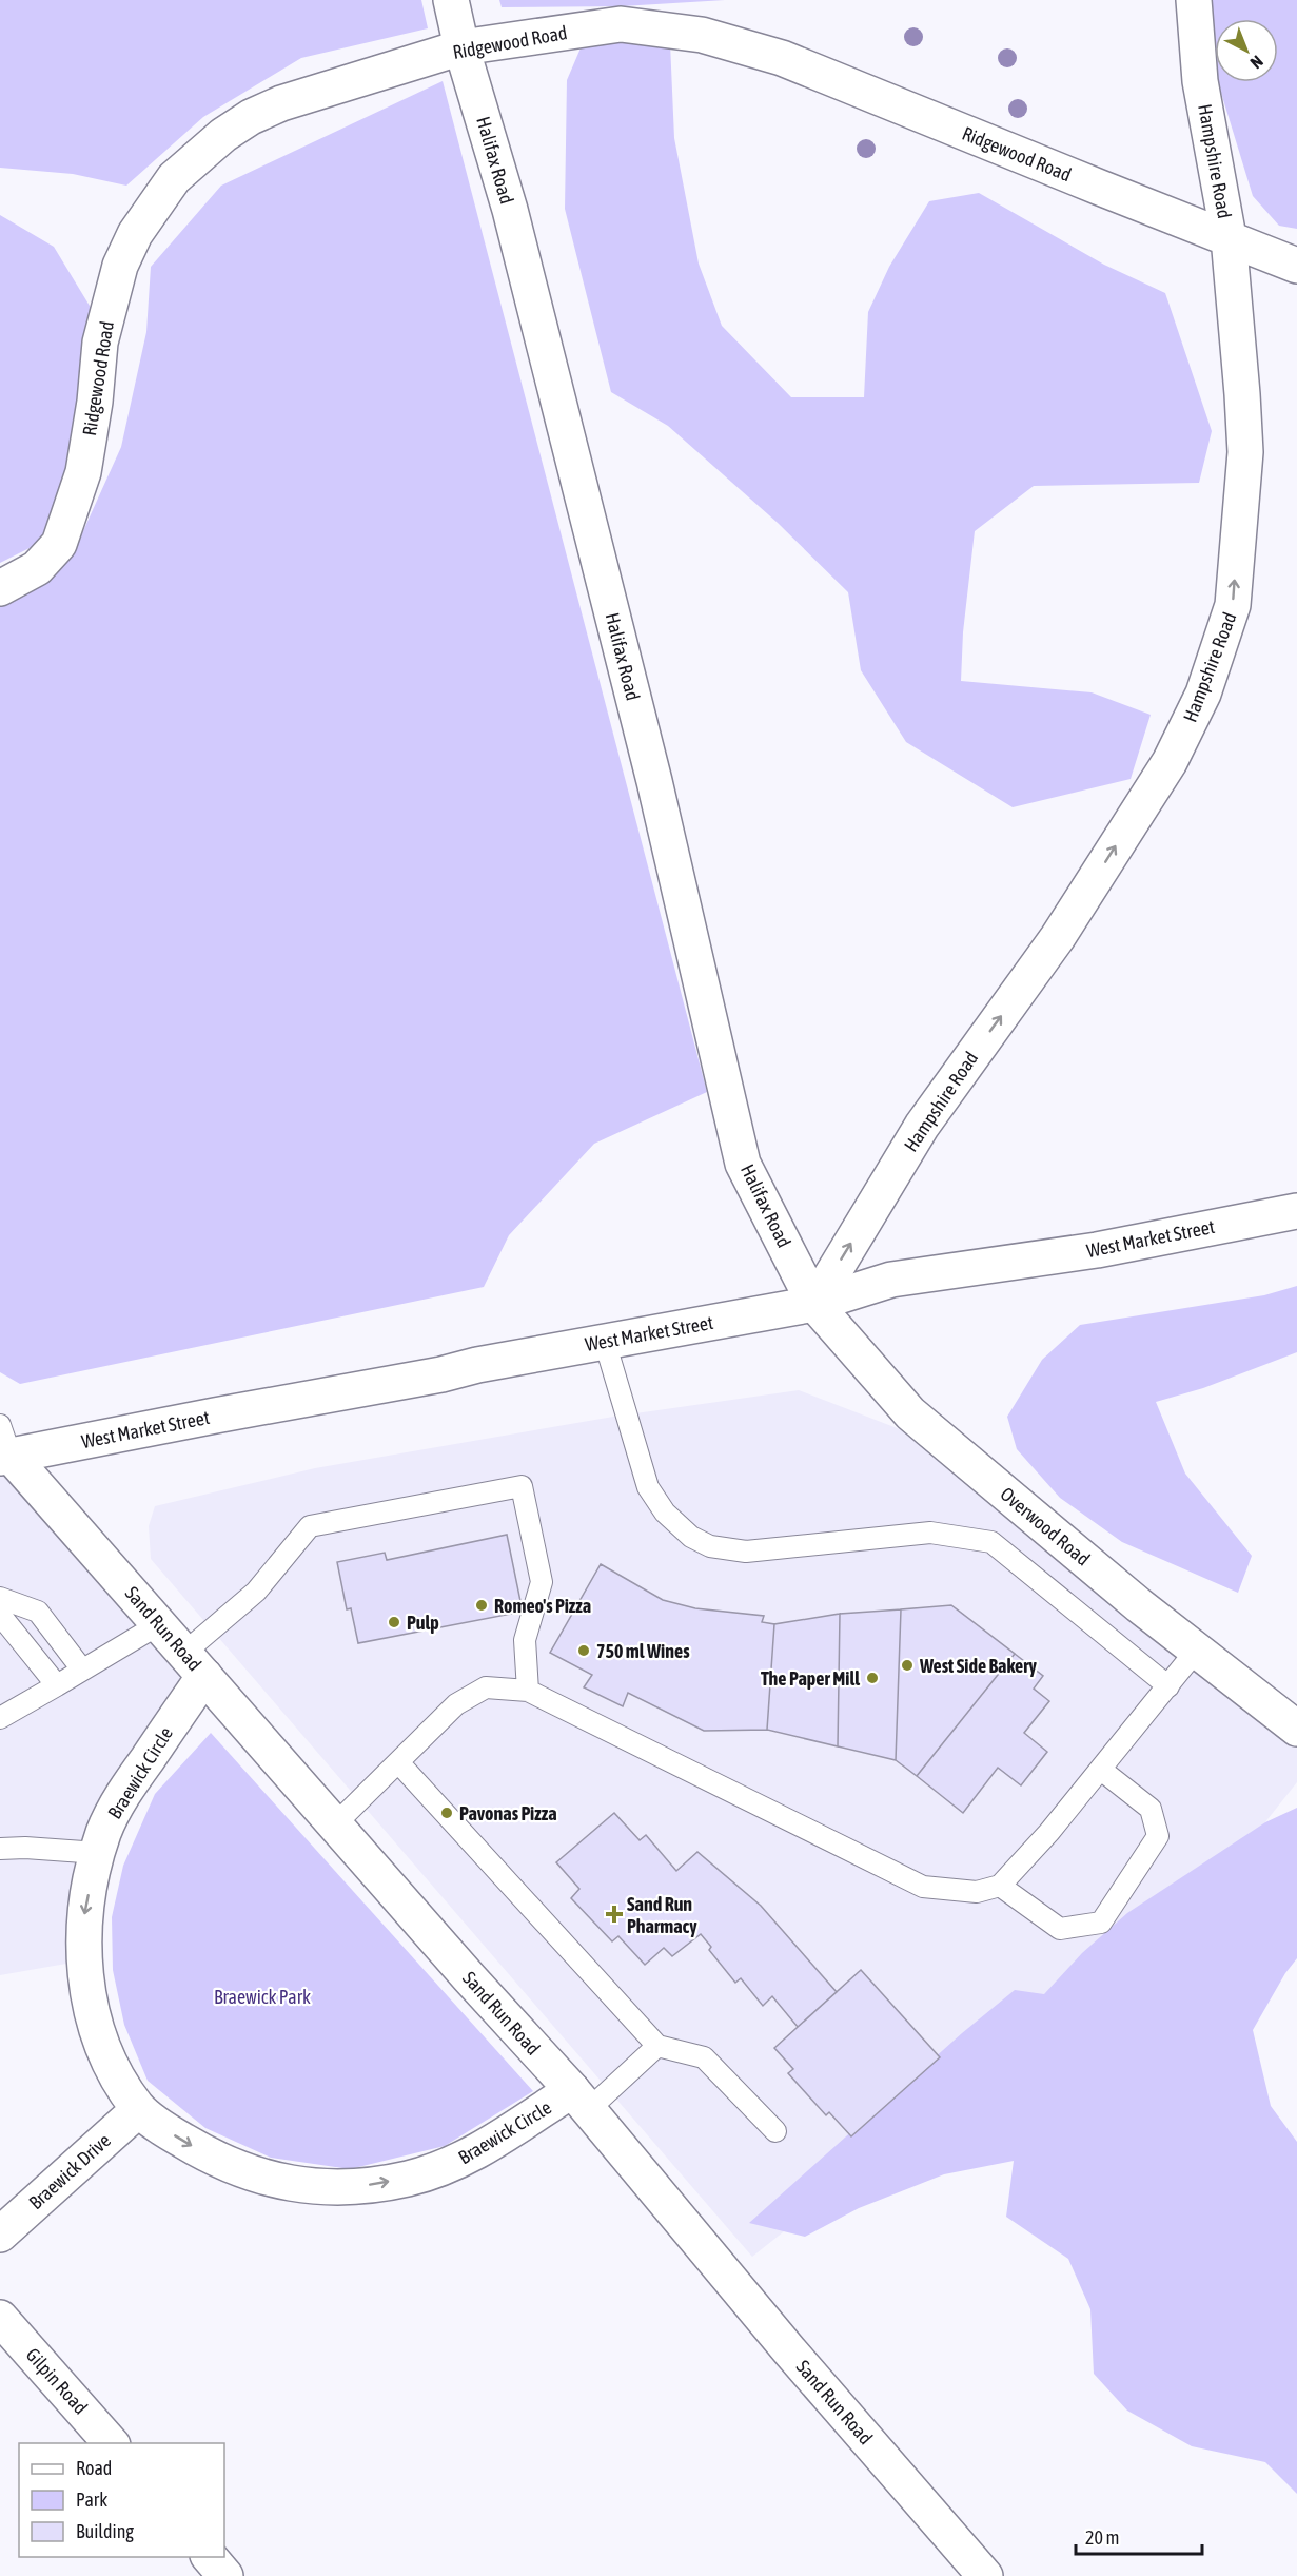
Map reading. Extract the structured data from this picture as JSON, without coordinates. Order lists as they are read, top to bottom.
{
  "streets": {
    "street": [
      "Ridgewood Road",
      "Halifax Road",
      "Hampshire Road",
      "West Market Street",
      "Overwood Road",
      "Sand Run Road",
      "Braewick Circle",
      "Braewick Drive",
      "Gilpin Road"
    ]
  },
  "crossings": [
    ["Ridgewood Road", "Halifax Road"],
    ["Ridgewood Road", "Hampshire Road"],
    ["Halifax Road", "Hampshire Road"],
    ["Halifax Road", "West Market Street"],
    ["Halifax Road", "Overwood Road"],
    ["Hampshire Road", "West Market Street"],
    ["Hampshire Road", "Overwood Road"],
    ["West Market Street", "Overwood Road"],
    ["West Market Street", "Sand Run Road"],
    ["Sand Run Road", "Braewick Circle"],
    ["Braewick Circle", "Braewick Drive"]
  ],
  "one_way": ["Hampshire Road"],
  "parks": ["Braewick Park"],
  "places": {
    "other": [
      "Romeo's Pizza",
      "Pulp",
      "750 ml Wines",
      "West Side Bakery",
      "The Paper Mill",
      "Pavonas Pizza"
    ],
    "health": ["Sand Run Pharmacy"]
  },
  "legend": ["Road", "Park", "Building"],
  "scale_bar": "20 m",
  "north": "bottom right"
}
